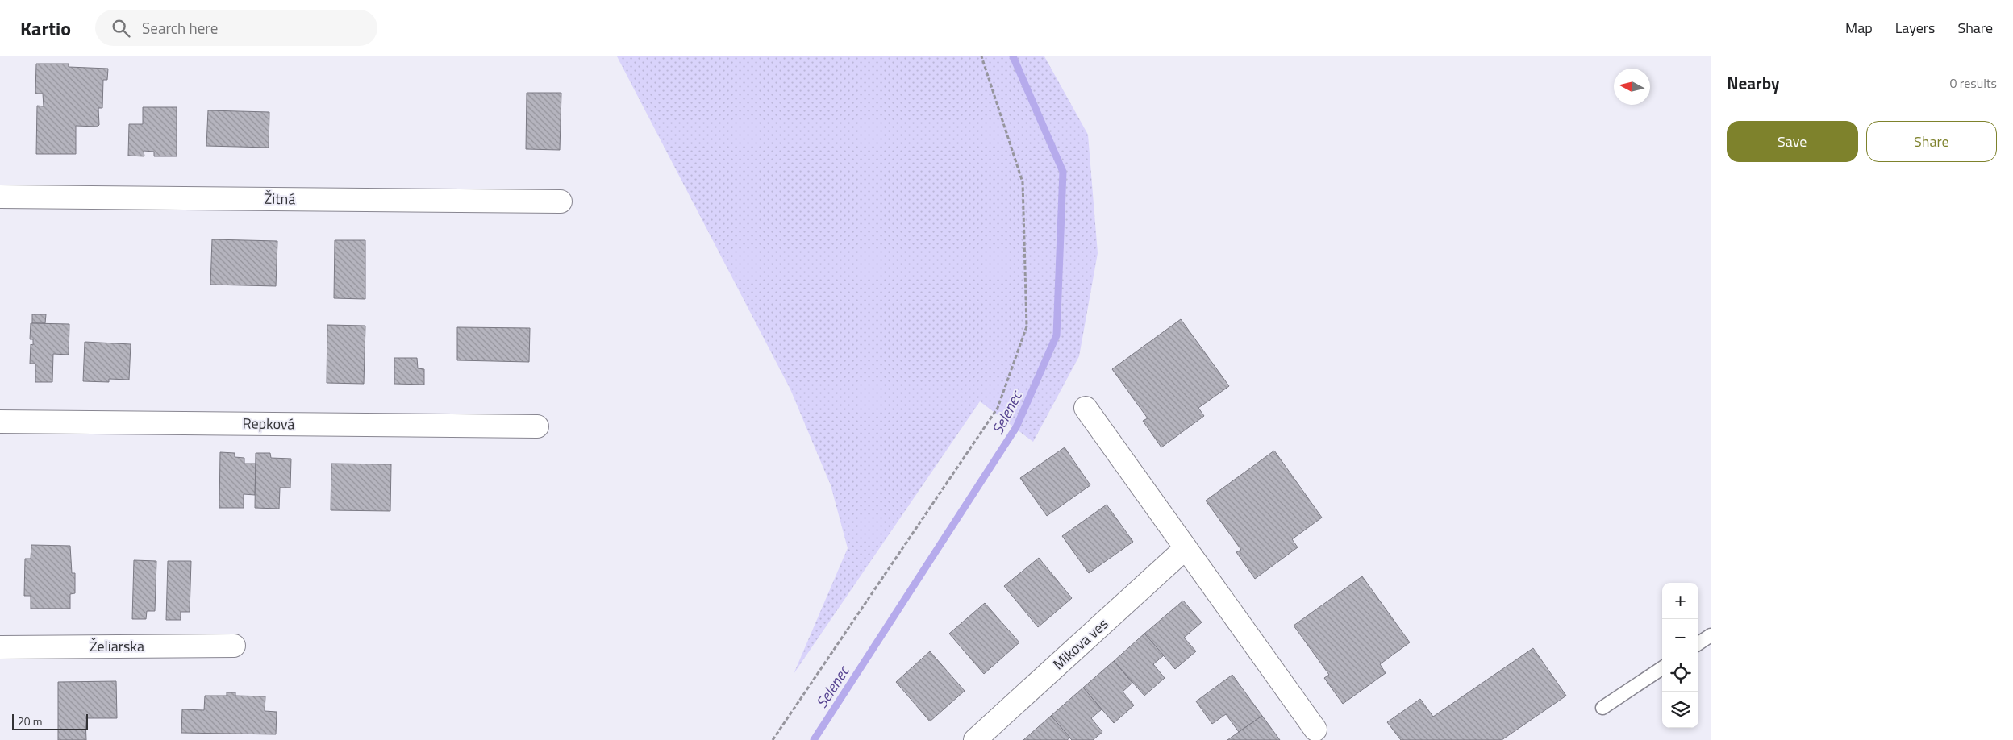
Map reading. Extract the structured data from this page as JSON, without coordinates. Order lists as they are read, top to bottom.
{
  "streets": {
    "street": [
      "Žitná",
      "Repková",
      "Mikova ves",
      "Želiarska"
    ]
  },
  "water": ["Selenec"],
  "scale_bar": "20 m",
  "north": "left",
  "page": {
    "header": "Kartio",
    "search": "Search here",
    "nav": ["Map", "Layers", "Share"],
    "heading": ["Nearby", "0 results"],
    "buttons": ["Save", "Share"],
    "map_buttons": ["+", "−"],
    "scale": "20 m"
  }
}
